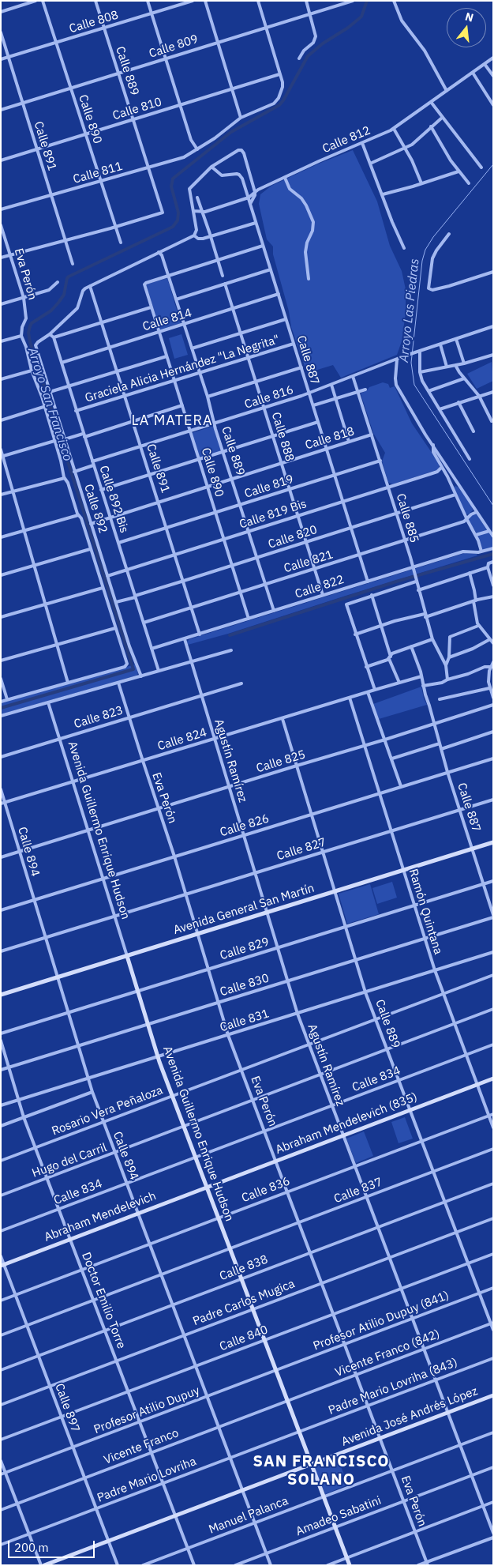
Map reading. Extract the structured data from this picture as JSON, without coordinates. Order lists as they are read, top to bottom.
{
  "streets": {
    "street": [
      "Calle 808",
      "Calle 809",
      "Calle 889",
      "Calle 810",
      "Calle 890",
      "Calle 812",
      "Calle 891",
      "Calle 811",
      "Eva Perón",
      "Calle 814",
      "Calle 887",
      "Graciela Alicia Hernández \"La Negrita\"",
      "Calle 816",
      "Calle 888",
      "Calle 818",
      "Calle 819",
      "Calle 892 Bis",
      "Calle 892",
      "Calle 819 Bis",
      "Calle 885",
      "Calle 820",
      "Calle 821",
      "Calle 822",
      "Calle 823",
      "Calle 824",
      "Agustín Ramírez",
      "Calle 825",
      "Calle 826",
      "Avenida Guillermo Enrique Hudson",
      "Calle 827",
      "Calle 894",
      "Avenida General San Martín",
      "Ramón Quintana",
      "Calle 829",
      "Calle 830",
      "Calle 831",
      "Calle 834",
      "Rosario Vera Peñaloza",
      "Abraham Mendelevich (835)",
      "Hugo del Carril",
      "Calle 836",
      "Calle 837",
      "Abraham Mendelevich",
      "Calle 838",
      "Doctor Emilio Torre",
      "Padre Carlos Mugica",
      "Profesor Atilio Dupuy (841)",
      "Calle 840",
      "Vicente Franco (842)",
      "Padre Mario Lovriha (843)",
      "Calle 897",
      "Profesor Atilio Dupuy",
      "Avenida José Andrés López",
      "Vicente Franco",
      "Padre Mario Lovriha",
      "Manuel Palanca",
      "Amadeo Sabatini"
    ]
  },
  "crossings": [
    ["Calle 808", "Calle 889"],
    ["Calle 808", "Calle 890"],
    ["Calle 808", "Calle 891"],
    ["Calle 809", "Calle 889"],
    ["Calle 809", "Calle 890"],
    ["Calle 809", "Calle 891"],
    ["Calle 889", "Calle 810"],
    ["Calle 889", "Calle 890"],
    ["Calle 889", "Calle 811"],
    ["Calle 889", "Calle 814"],
    ["Calle 889", "Graciela Alicia Hernández \"La Negrita\""],
    ["Calle 889", "Calle 816"],
    ["Calle 889", "Calle 818"],
    ["Calle 889", "Calle 819"],
    ["Calle 889", "Calle 819 Bis"],
    ["Calle 889", "Calle 820"],
    ["Calle 889", "Calle 821"],
    ["Calle 889", "Calle 822"],
    ["Calle 889", "Calle 824"],
    ["Calle 889", "Calle 825"],
    ["Calle 889", "Calle 826"],
    ["Calle 889", "Calle 827"],
    ["Calle 889", "Avenida General San Martín"],
    ["Calle 889", "Calle 829"],
    ["Calle 889", "Calle 830"],
    ["Calle 889", "Calle 831"],
    ["Calle 889", "Calle 834"],
    ["Calle 889", "Rosario Vera Peñaloza"],
    ["Calle 889", "Abraham Mendelevich (835)"],
    ["Calle 889", "Hugo del Carril"],
    ["Calle 889", "Calle 836"],
    ["Calle 889", "Calle 837"],
    ["Calle 889", "Calle 838"],
    ["Calle 889", "Padre Carlos Mugica"],
    ["Calle 889", "Profesor Atilio Dupuy (841)"],
    ["Calle 889", "Calle 840"],
    ["Calle 889", "Vicente Franco (842)"],
    ["Calle 810", "Calle 890"],
    ["Calle 810", "Calle 891"],
    ["Calle 810", "Calle 811"],
    ["Calle 890", "Calle 811"],
    ["Calle 890", "Calle 814"],
    ["Calle 890", "Graciela Alicia Hernández \"La Negrita\""],
    ["Calle 890", "Calle 816"],
    ["Calle 890", "Calle 818"],
    ["Calle 890", "Calle 819"],
    ["Calle 890", "Calle 819 Bis"],
    ["Calle 890", "Calle 820"],
    ["Calle 890", "Calle 821"],
    ["Calle 890", "Calle 822"],
    ["Calle 812", "Calle 887"],
    ["Calle 891", "Calle 811"],
    ["Calle 891", "Calle 814"],
    ["Calle 891", "Graciela Alicia Hernández \"La Negrita\""],
    ["Calle 891", "Calle 816"],
    ["Calle 891", "Calle 818"],
    ["Calle 891", "Calle 819"],
    ["Calle 891", "Calle 819 Bis"],
    ["Calle 891", "Calle 820"],
    ["Calle 891", "Calle 821"],
    ["Calle 891", "Calle 822"],
    ["Eva Perón", "Calle 823"],
    ["Eva Perón", "Calle 824"],
    ["Eva Perón", "Calle 825"],
    ["Eva Perón", "Calle 826"],
    ["Eva Perón", "Calle 827"],
    ["Eva Perón", "Avenida General San Martín"],
    ["Eva Perón", "Calle 829"],
    ["Eva Perón", "Calle 830"],
    ["Eva Perón", "Calle 831"],
    ["Eva Perón", "Calle 834"],
    ["Eva Perón", "Rosario Vera Peñaloza"],
    ["Eva Perón", "Abraham Mendelevich (835)"],
    ["Eva Perón", "Hugo del Carril"],
    ["Eva Perón", "Calle 836"],
    ["Eva Perón", "Calle 837"],
    ["Eva Perón", "Calle 838"],
    ["Eva Perón", "Padre Carlos Mugica"],
    ["Eva Perón", "Profesor Atilio Dupuy (841)"],
    ["Eva Perón", "Calle 840"],
    ["Eva Perón", "Vicente Franco (842)"],
    ["Eva Perón", "Padre Mario Lovriha (843)"],
    ["Eva Perón", "Avenida José Andrés López"],
    ["Eva Perón", "Manuel Palanca"],
    ["Eva Perón", "Amadeo Sabatini"],
    ["Calle 814", "Calle 887"],
    ["Calle 814", "Calle 888"],
    ["Calle 814", "Calle 892 Bis"],
    ["Calle 887", "Graciela Alicia Hernández \"La Negrita\""],
    ["Calle 887", "Calle 816"],
    ["Calle 887", "Calle 818"],
    ["Calle 887", "Calle 819"],
    ["Calle 887", "Calle 819 Bis"],
    ["Calle 887", "Calle 820"],
    ["Calle 887", "Calle 821"],
    ["Calle 887", "Calle 822"],
    ["Calle 887", "Calle 825"],
    ["Calle 887", "Calle 826"],
    ["Calle 887", "Calle 827"],
    ["Calle 887", "Avenida General San Martín"],
    ["Calle 887", "Calle 829"],
    ["Calle 887", "Calle 830"],
    ["Graciela Alicia Hernández \"La Negrita\"", "Calle 888"],
    ["Graciela Alicia Hernández \"La Negrita\"", "Calle 892 Bis"],
    ["Calle 816", "Calle 888"],
    ["Calle 816", "Calle 892 Bis"],
    ["Calle 816", "Calle 892"],
    ["Calle 816", "Calle 885"],
    ["Calle 888", "Calle 818"],
    ["Calle 888", "Calle 819"],
    ["Calle 888", "Calle 819 Bis"],
    ["Calle 888", "Calle 820"],
    ["Calle 888", "Calle 821"],
    ["Calle 888", "Calle 822"],
    ["Calle 818", "Calle 892 Bis"],
    ["Calle 818", "Calle 892"],
    ["Calle 818", "Calle 885"],
    ["Calle 819", "Calle 892 Bis"],
    ["Calle 819", "Calle 885"],
    ["Calle 892 Bis", "Calle 892"],
    ["Calle 892 Bis", "Calle 819 Bis"],
    ["Calle 892 Bis", "Calle 820"],
    ["Calle 892 Bis", "Calle 821"],
    ["Calle 892 Bis", "Calle 822"],
    ["Calle 892", "Calle 819 Bis"],
    ["Calle 892", "Calle 820"],
    ["Calle 819 Bis", "Calle 885"],
    ["Calle 885", "Calle 820"],
    ["Calle 885", "Calle 821"],
    ["Calle 885", "Calle 822"],
    ["Calle 822", "Agustín Ramírez"],
    ["Calle 823", "Agustín Ramírez"],
    ["Calle 823", "Avenida Guillermo Enrique Hudson"],
    ["Calle 824", "Agustín Ramírez"],
    ["Calle 824", "Avenida Guillermo Enrique Hudson"],
    ["Calle 824", "Calle 894"],
    ["Calle 824", "Ramón Quintana"],
    ["Agustín Ramírez", "Calle 825"],
    ["Agustín Ramírez", "Calle 826"],
    ["Agustín Ramírez", "Calle 827"],
    ["Agustín Ramírez", "Avenida General San Martín"],
    ["Agustín Ramírez", "Calle 829"],
    ["Agustín Ramírez", "Calle 830"],
    ["Agustín Ramírez", "Calle 831"],
    ["Agustín Ramírez", "Calle 834"],
    ["Agustín Ramírez", "Rosario Vera Peñaloza"],
    ["Agustín Ramírez", "Abraham Mendelevich (835)"],
    ["Agustín Ramírez", "Hugo del Carril"],
    ["Agustín Ramírez", "Calle 836"],
    ["Agustín Ramírez", "Calle 837"],
    ["Agustín Ramírez", "Calle 838"],
    ["Agustín Ramírez", "Padre Carlos Mugica"],
    ["Agustín Ramírez", "Profesor Atilio Dupuy (841)"],
    ["Agustín Ramírez", "Calle 840"],
    ["Agustín Ramírez", "Vicente Franco (842)"],
    ["Agustín Ramírez", "Padre Mario Lovriha (843)"],
    ["Agustín Ramírez", "Avenida José Andrés López"],
    ["Agustín Ramírez", "Manuel Palanca"],
    ["Agustín Ramírez", "Amadeo Sabatini"],
    ["Calle 825", "Avenida Guillermo Enrique Hudson"],
    ["Calle 825", "Calle 894"],
    ["Calle 825", "Ramón Quintana"],
    ["Calle 826", "Avenida Guillermo Enrique Hudson"],
    ["Calle 826", "Calle 894"],
    ["Calle 826", "Ramón Quintana"],
    ["Avenida Guillermo Enrique Hudson", "Calle 827"],
    ["Avenida Guillermo Enrique Hudson", "Avenida General San Martín"],
    ["Avenida Guillermo Enrique Hudson", "Calle 829"],
    ["Avenida Guillermo Enrique Hudson", "Calle 830"],
    ["Avenida Guillermo Enrique Hudson", "Calle 831"],
    ["Avenida Guillermo Enrique Hudson", "Calle 834"],
    ["Avenida Guillermo Enrique Hudson", "Rosario Vera Peñaloza"],
    ["Avenida Guillermo Enrique Hudson", "Abraham Mendelevich (835)"],
    ["Avenida Guillermo Enrique Hudson", "Hugo del Carril"],
    ["Avenida Guillermo Enrique Hudson", "Calle 836"],
    ["Avenida Guillermo Enrique Hudson", "Calle 837"],
    ["Avenida Guillermo Enrique Hudson", "Abraham Mendelevich"],
    ["Avenida Guillermo Enrique Hudson", "Calle 838"],
    ["Avenida Guillermo Enrique Hudson", "Padre Carlos Mugica"],
    ["Avenida Guillermo Enrique Hudson", "Profesor Atilio Dupuy (841)"],
    ["Avenida Guillermo Enrique Hudson", "Calle 840"],
    ["Avenida Guillermo Enrique Hudson", "Vicente Franco (842)"],
    ["Avenida Guillermo Enrique Hudson", "Padre Mario Lovriha (843)"],
    ["Avenida Guillermo Enrique Hudson", "Profesor Atilio Dupuy"],
    ["Avenida Guillermo Enrique Hudson", "Avenida José Andrés López"],
    ["Avenida Guillermo Enrique Hudson", "Vicente Franco"],
    ["Avenida Guillermo Enrique Hudson", "Padre Mario Lovriha"],
    ["Avenida Guillermo Enrique Hudson", "Manuel Palanca"],
    ["Avenida Guillermo Enrique Hudson", "Amadeo Sabatini"],
    ["Calle 827", "Calle 894"],
    ["Calle 827", "Ramón Quintana"],
    ["Calle 894", "Avenida General San Martín"],
    ["Calle 894", "Calle 829"],
    ["Calle 894", "Calle 830"],
    ["Calle 894", "Calle 831"],
    ["Calle 894", "Calle 834"],
    ["Calle 894", "Rosario Vera Peñaloza"],
    ["Calle 894", "Hugo del Carril"],
    ["Calle 894", "Calle 836"],
    ["Calle 894", "Calle 837"],
    ["Calle 894", "Abraham Mendelevich"],
    ["Calle 894", "Calle 838"],
    ["Calle 894", "Padre Carlos Mugica"],
    ["Calle 894", "Calle 840"],
    ["Calle 894", "Profesor Atilio Dupuy"],
    ["Calle 894", "Avenida José Andrés López"],
    ["Calle 894", "Vicente Franco"],
    ["Calle 894", "Padre Mario Lovriha"],
    ["Calle 894", "Manuel Palanca"],
    ["Calle 894", "Amadeo Sabatini"],
    ["Avenida General San Martín", "Ramón Quintana"],
    ["Ramón Quintana", "Calle 829"],
    ["Ramón Quintana", "Calle 830"],
    ["Ramón Quintana", "Calle 831"],
    ["Ramón Quintana", "Calle 834"],
    ["Ramón Quintana", "Rosario Vera Peñaloza"],
    ["Ramón Quintana", "Abraham Mendelevich (835)"],
    ["Ramón Quintana", "Hugo del Carril"],
    ["Ramón Quintana", "Calle 836"],
    ["Calle 830", "Doctor Emilio Torre"],
    ["Calle 831", "Doctor Emilio Torre"],
    ["Calle 834", "Doctor Emilio Torre"],
    ["Rosario Vera Peñaloza", "Doctor Emilio Torre"],
    ["Abraham Mendelevich (835)", "Abraham Mendelevich"],
    ["Hugo del Carril", "Doctor Emilio Torre"],
    ["Calle 836", "Doctor Emilio Torre"],
    ["Calle 836", "Calle 897"],
    ["Calle 837", "Doctor Emilio Torre"],
    ["Calle 837", "Calle 897"],
    ["Abraham Mendelevich", "Doctor Emilio Torre"],
    ["Abraham Mendelevich", "Calle 897"],
    ["Calle 838", "Doctor Emilio Torre"],
    ["Calle 838", "Calle 897"],
    ["Doctor Emilio Torre", "Padre Carlos Mugica"],
    ["Doctor Emilio Torre", "Calle 840"],
    ["Doctor Emilio Torre", "Profesor Atilio Dupuy"],
    ["Doctor Emilio Torre", "Avenida José Andrés López"],
    ["Doctor Emilio Torre", "Vicente Franco"],
    ["Doctor Emilio Torre", "Padre Mario Lovriha"],
    ["Doctor Emilio Torre", "Manuel Palanca"],
    ["Padre Carlos Mugica", "Calle 897"],
    ["Profesor Atilio Dupuy (841)", "Profesor Atilio Dupuy"],
    ["Calle 840", "Calle 897"],
    ["Vicente Franco (842)", "Vicente Franco"],
    ["Padre Mario Lovriha (843)", "Padre Mario Lovriha"],
    ["Calle 897", "Profesor Atilio Dupuy"],
    ["Calle 897", "Avenida José Andrés López"],
    ["Calle 897", "Vicente Franco"],
    ["Calle 897", "Padre Mario Lovriha"]
  ],
  "districts": ["LA MATERA", "SAN FRANCISCO SOLANO"],
  "water": ["Arroyo Las Piedras", "Arroyo San Francisco"],
  "scale_bar": "200 m",
  "north": "top"
}
